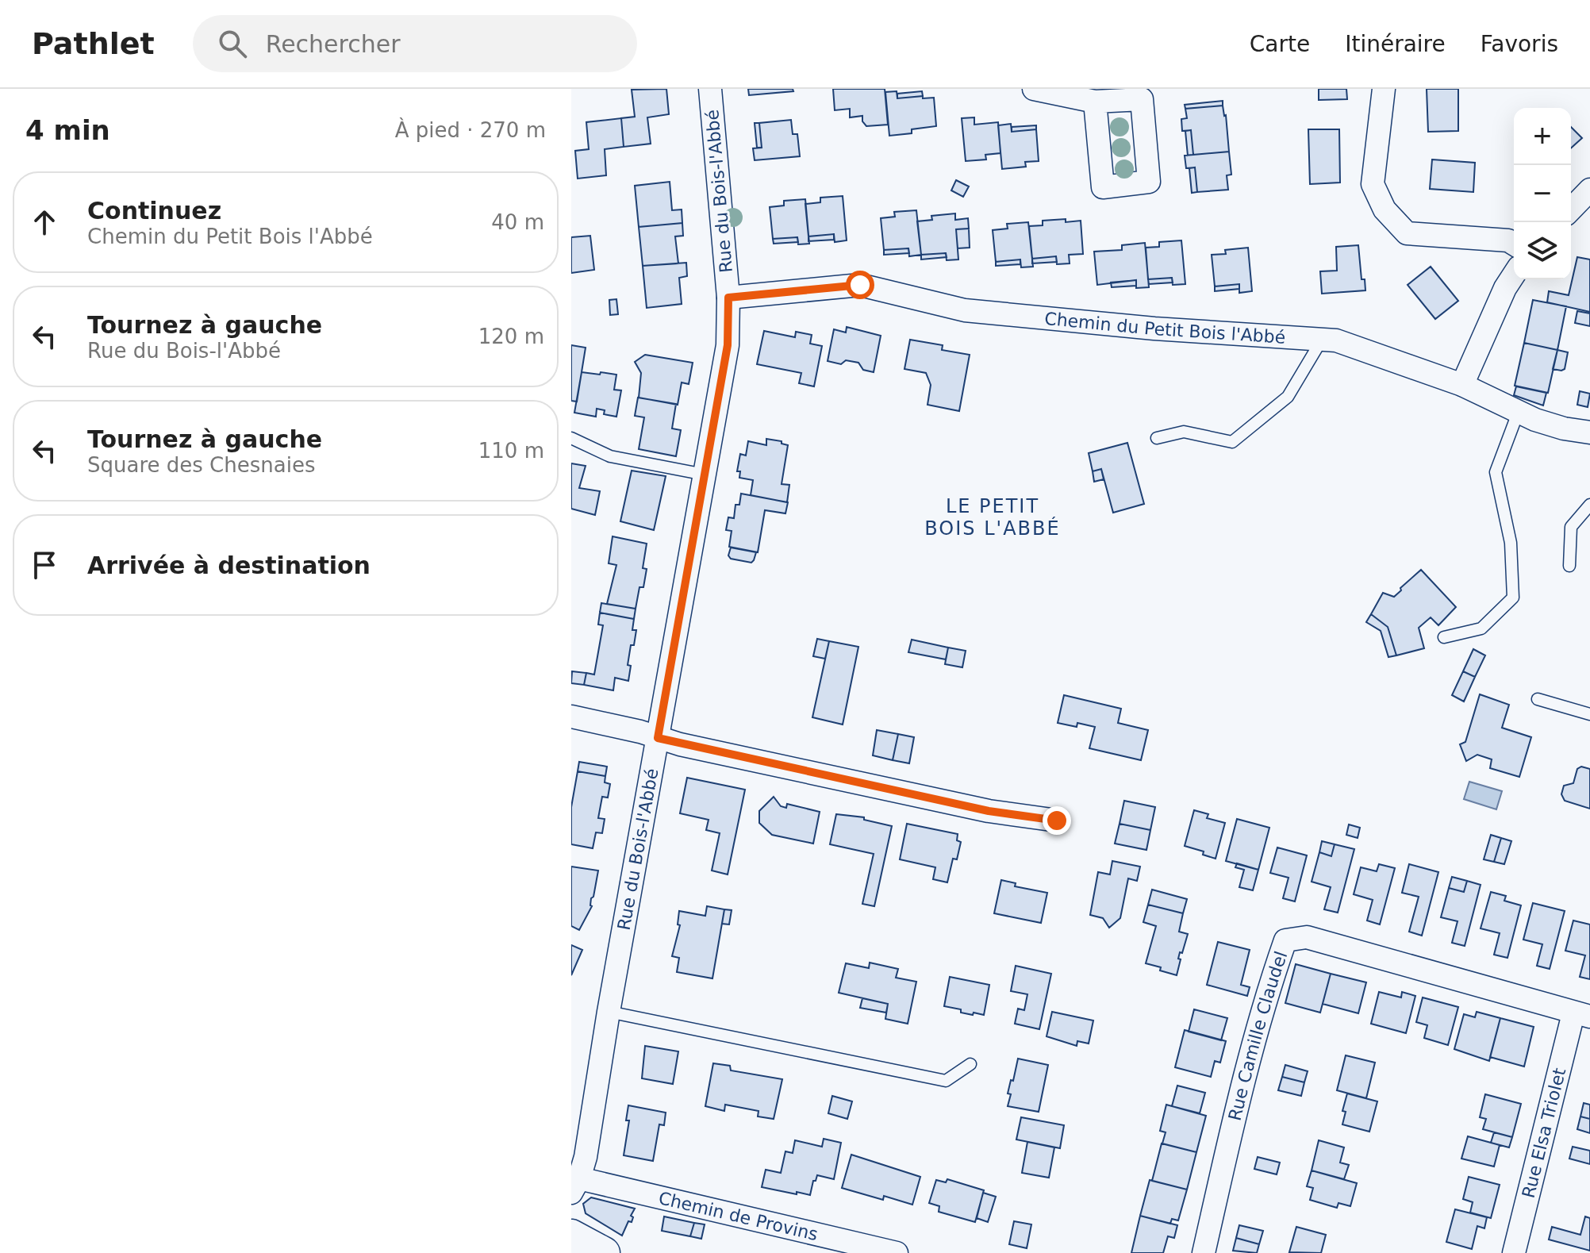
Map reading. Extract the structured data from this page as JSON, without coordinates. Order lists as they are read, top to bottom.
{
  "streets": {
    "street": [
      "Rue du Bois-l'Abbé",
      "Chemin du Petit Bois l'Abbé",
      "Rue Camille Claudel",
      "Rue Elsa Triolet",
      "Chemin de Provins"
    ]
  },
  "crossings": [
    ["Rue du Bois-l'Abbé", "Chemin du Petit Bois l'Abbé"],
    ["Rue du Bois-l'Abbé", "Chemin de Provins"],
    ["Rue Camille Claudel", "Rue Elsa Triolet"]
  ],
  "districts": ["LE PETIT BOIS L'ABBÉ"],
  "page": {
    "header": "Pathlet",
    "search": "Rechercher",
    "nav": ["Carte", "Itinéraire", "Favoris"],
    "heading": ["4 min", "À pied · 270 m"],
    "map_buttons": ["+", "−"],
    "list": [
      ["Continuez", "Chemin du Petit Bois l'Abbé", "40 m"],
      ["Tournez à gauche", "Rue du Bois-l'Abbé", "120 m"],
      ["Tournez à gauche", "Square des Chesnaies", "110 m"],
      "Arrivée à destination"
    ]
  }
}
